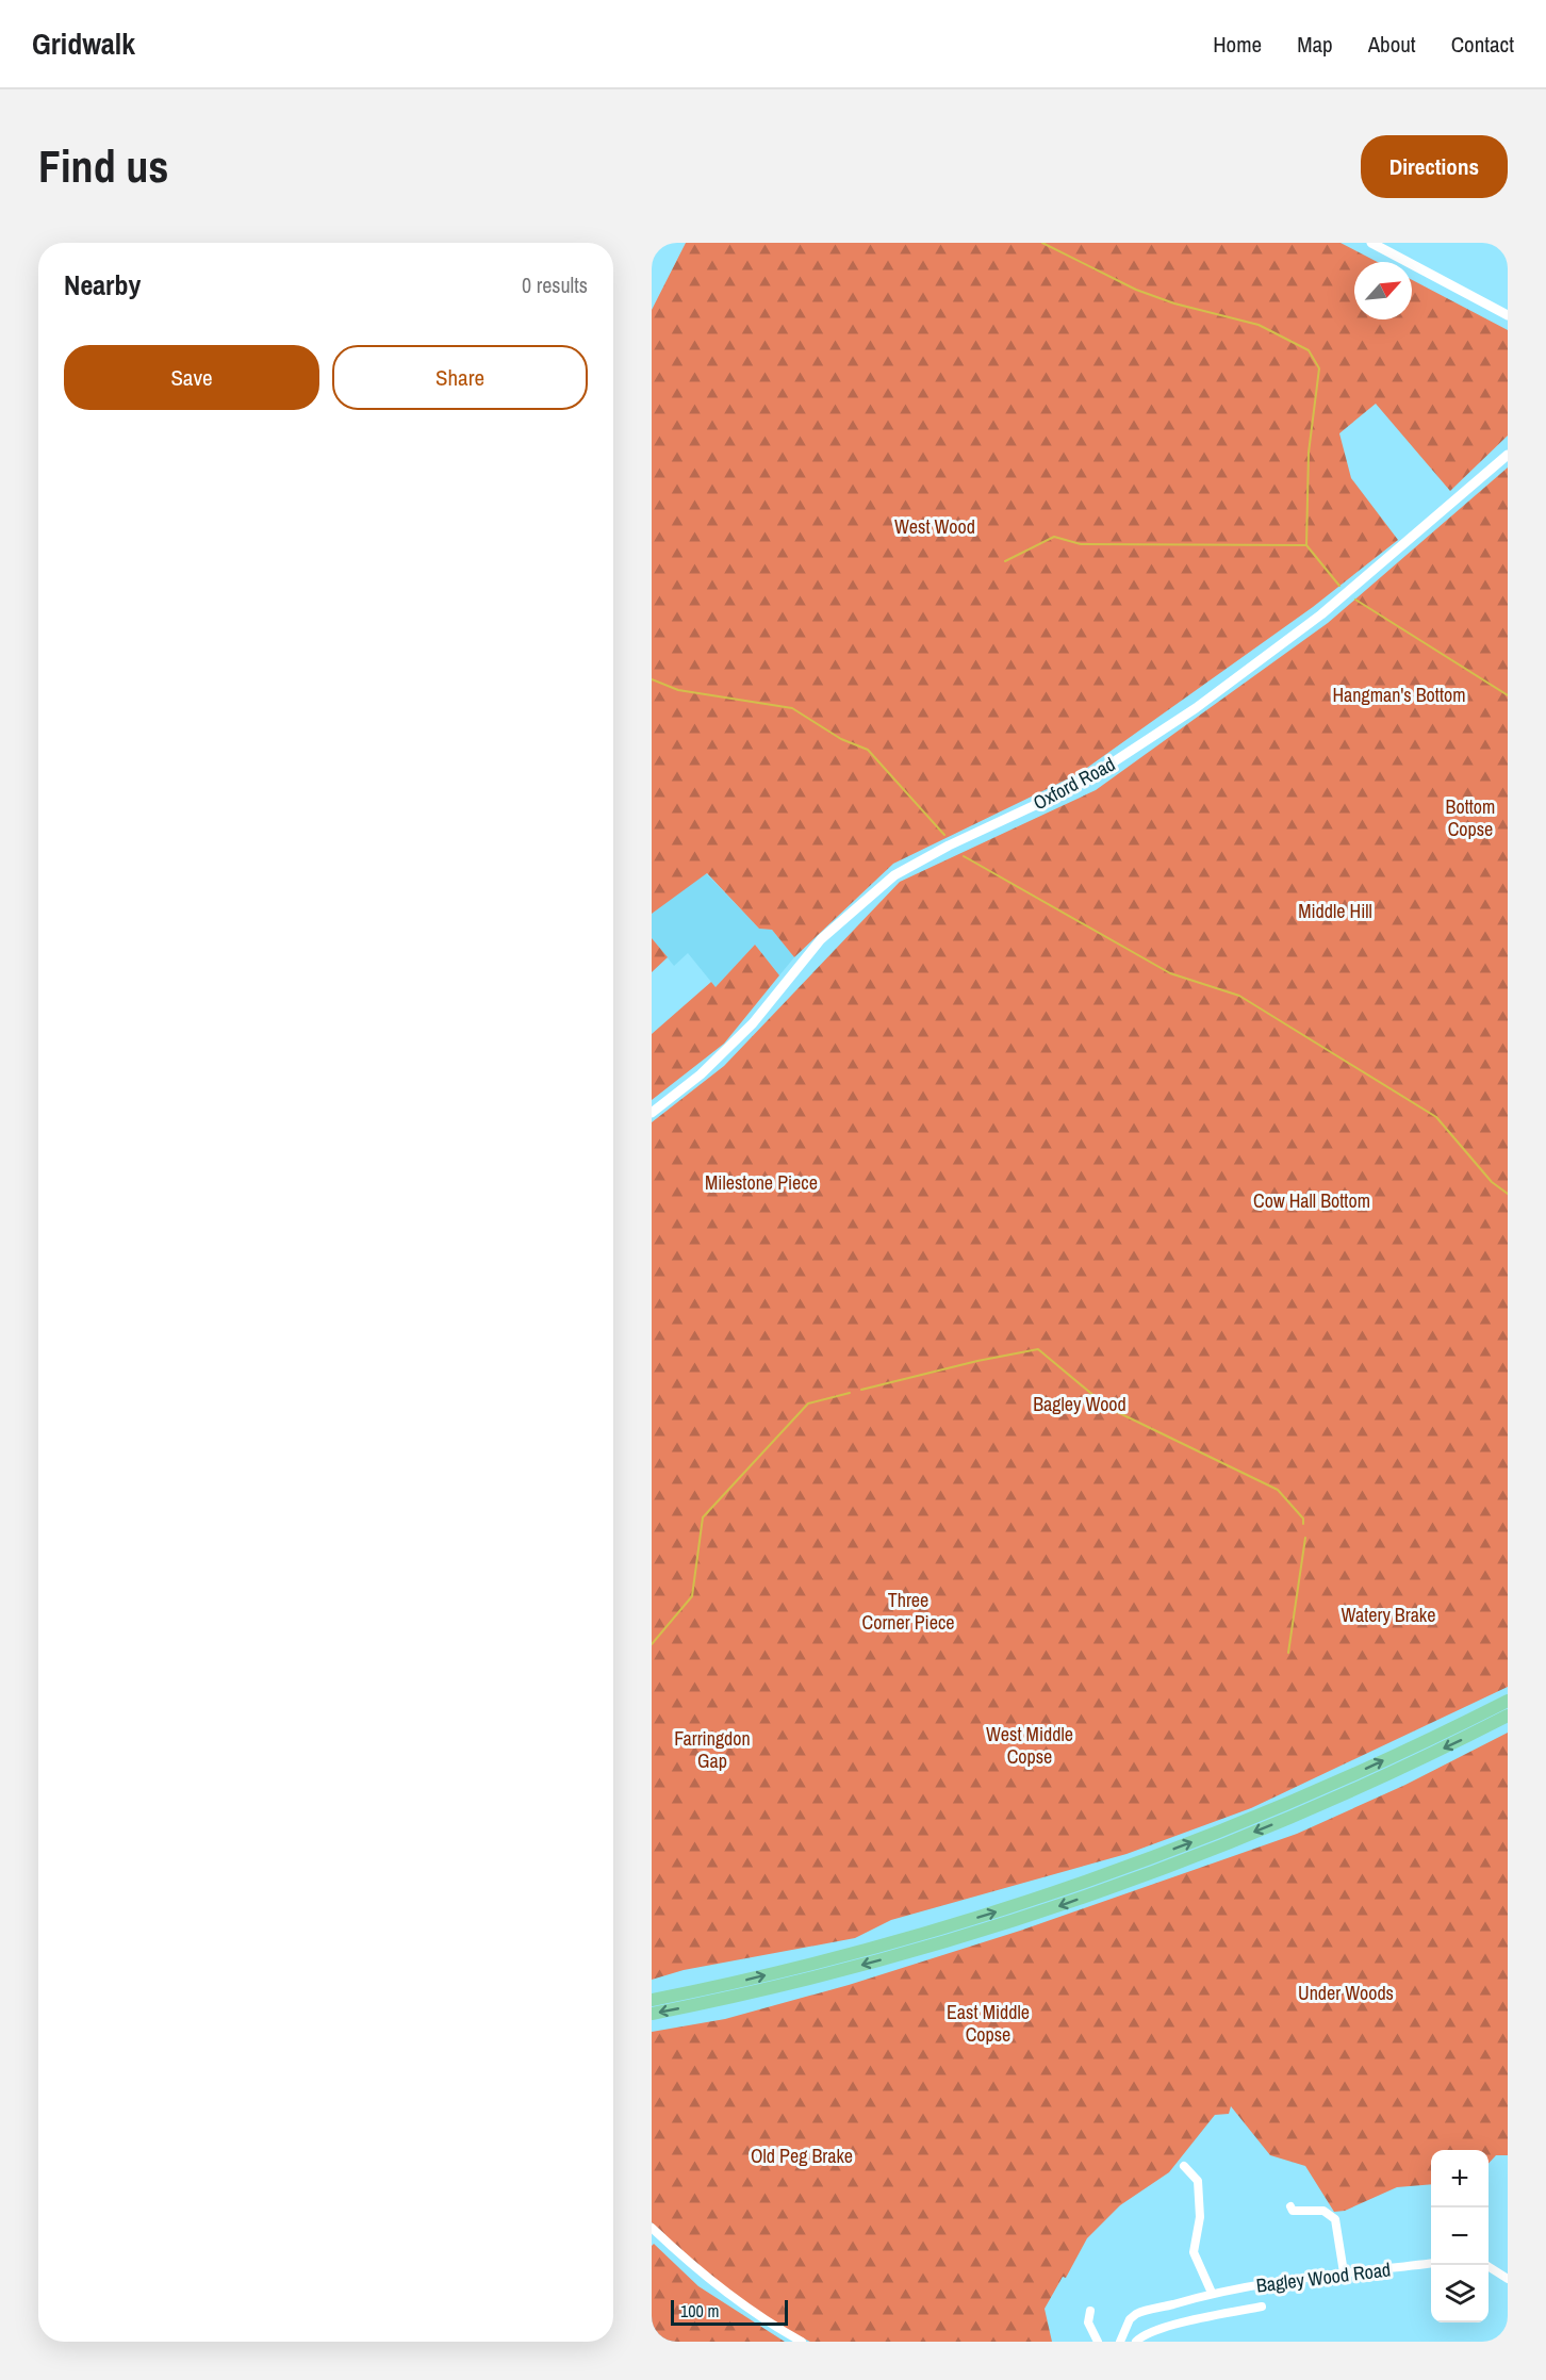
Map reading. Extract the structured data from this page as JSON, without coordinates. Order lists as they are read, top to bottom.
{
  "streets": {
    "street": ["Oxford Road", "Bagley Wood Road"]
  },
  "parks": [
    "West Wood",
    "Hangman's Bottom",
    "Bottom Copse",
    "Middle Hill",
    "Milestone Piece",
    "Cow Hall Bottom",
    "Bagley Wood",
    "Three Corner Piece",
    "Watery Brake",
    "West Middle Copse",
    "Farringdon Gap",
    "Under Woods",
    "East Middle Copse",
    "Old Peg Brake"
  ],
  "scale_bar": "100 m",
  "north": "top right",
  "page": {
    "header": "Gridwalk",
    "nav": [
      "Home",
      "Map",
      "About",
      "Contact"
    ],
    "buttons": [
      "Directions",
      ["Save", "Share"]
    ],
    "title": "Find us",
    "heading": ["Nearby", "0 results"],
    "map_buttons": ["+", "−"],
    "scale": "100 m"
  }
}
